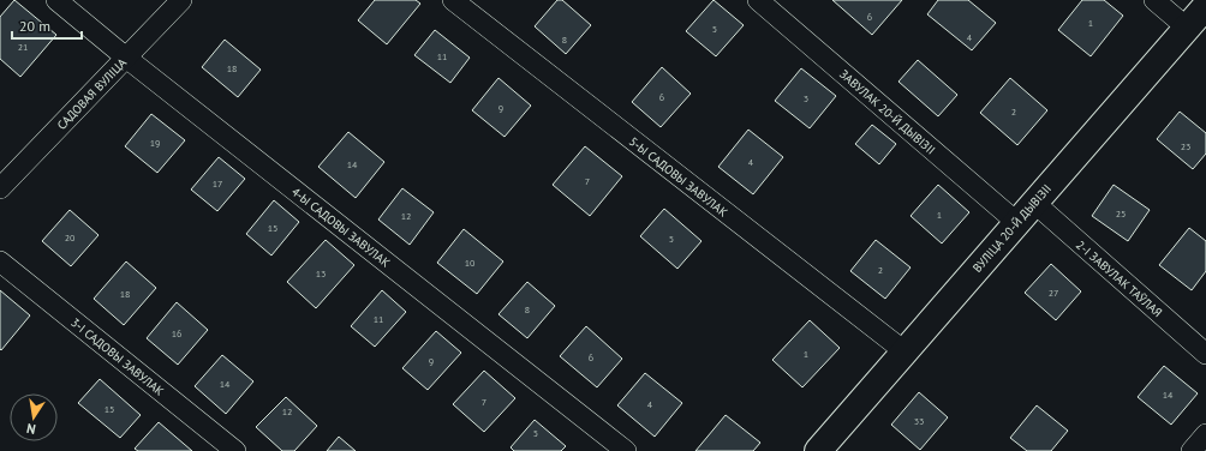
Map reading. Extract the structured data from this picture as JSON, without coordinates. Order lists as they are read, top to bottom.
{
  "streets": {
    "street": [
      "САДОВАЯ ВУЛІЦА",
      "ЗАВУЛАК 20-Й ДЫВІЗІІ",
      "5-Ы САДОВЫ ЗАВУЛАК",
      "4-Ы САДОВЫ ЗАВУЛАК",
      "ВУЛІЦА 20-Й ДЫВІЗІІ",
      "2-І ЗАВУЛАК ТАЎЛАЯ",
      "3-І САДОВЫ ЗАВУЛАК"
    ]
  },
  "crossings": [
    ["САДОВАЯ ВУЛІЦА", "4-Ы САДОВЫ ЗАВУЛАК"],
    ["ЗАВУЛАК 20-Й ДЫВІЗІІ", "ВУЛІЦА 20-Й ДЫВІЗІІ"],
    ["5-Ы САДОВЫ ЗАВУЛАК", "ВУЛІЦА 20-Й ДЫВІЗІІ"],
    ["ВУЛІЦА 20-Й ДЫВІЗІІ", "2-І ЗАВУЛАК ТАЎЛАЯ"]
  ],
  "house_numbers": [
    "6",
    "1",
    "5",
    "4",
    "8",
    "21",
    "11",
    "18",
    "6",
    "3",
    "9",
    "2",
    "19",
    "23",
    "4",
    "14",
    "7",
    "17",
    "25",
    "1",
    "12",
    "15",
    "20",
    "5",
    "10",
    "2",
    "13",
    "27",
    "18",
    "8",
    "11",
    "16",
    "1",
    "6",
    "9",
    "14",
    "14",
    "7",
    "4",
    "15",
    "12",
    "33",
    "5"
  ],
  "scale_bar": "20 m",
  "north": "bottom"
}
